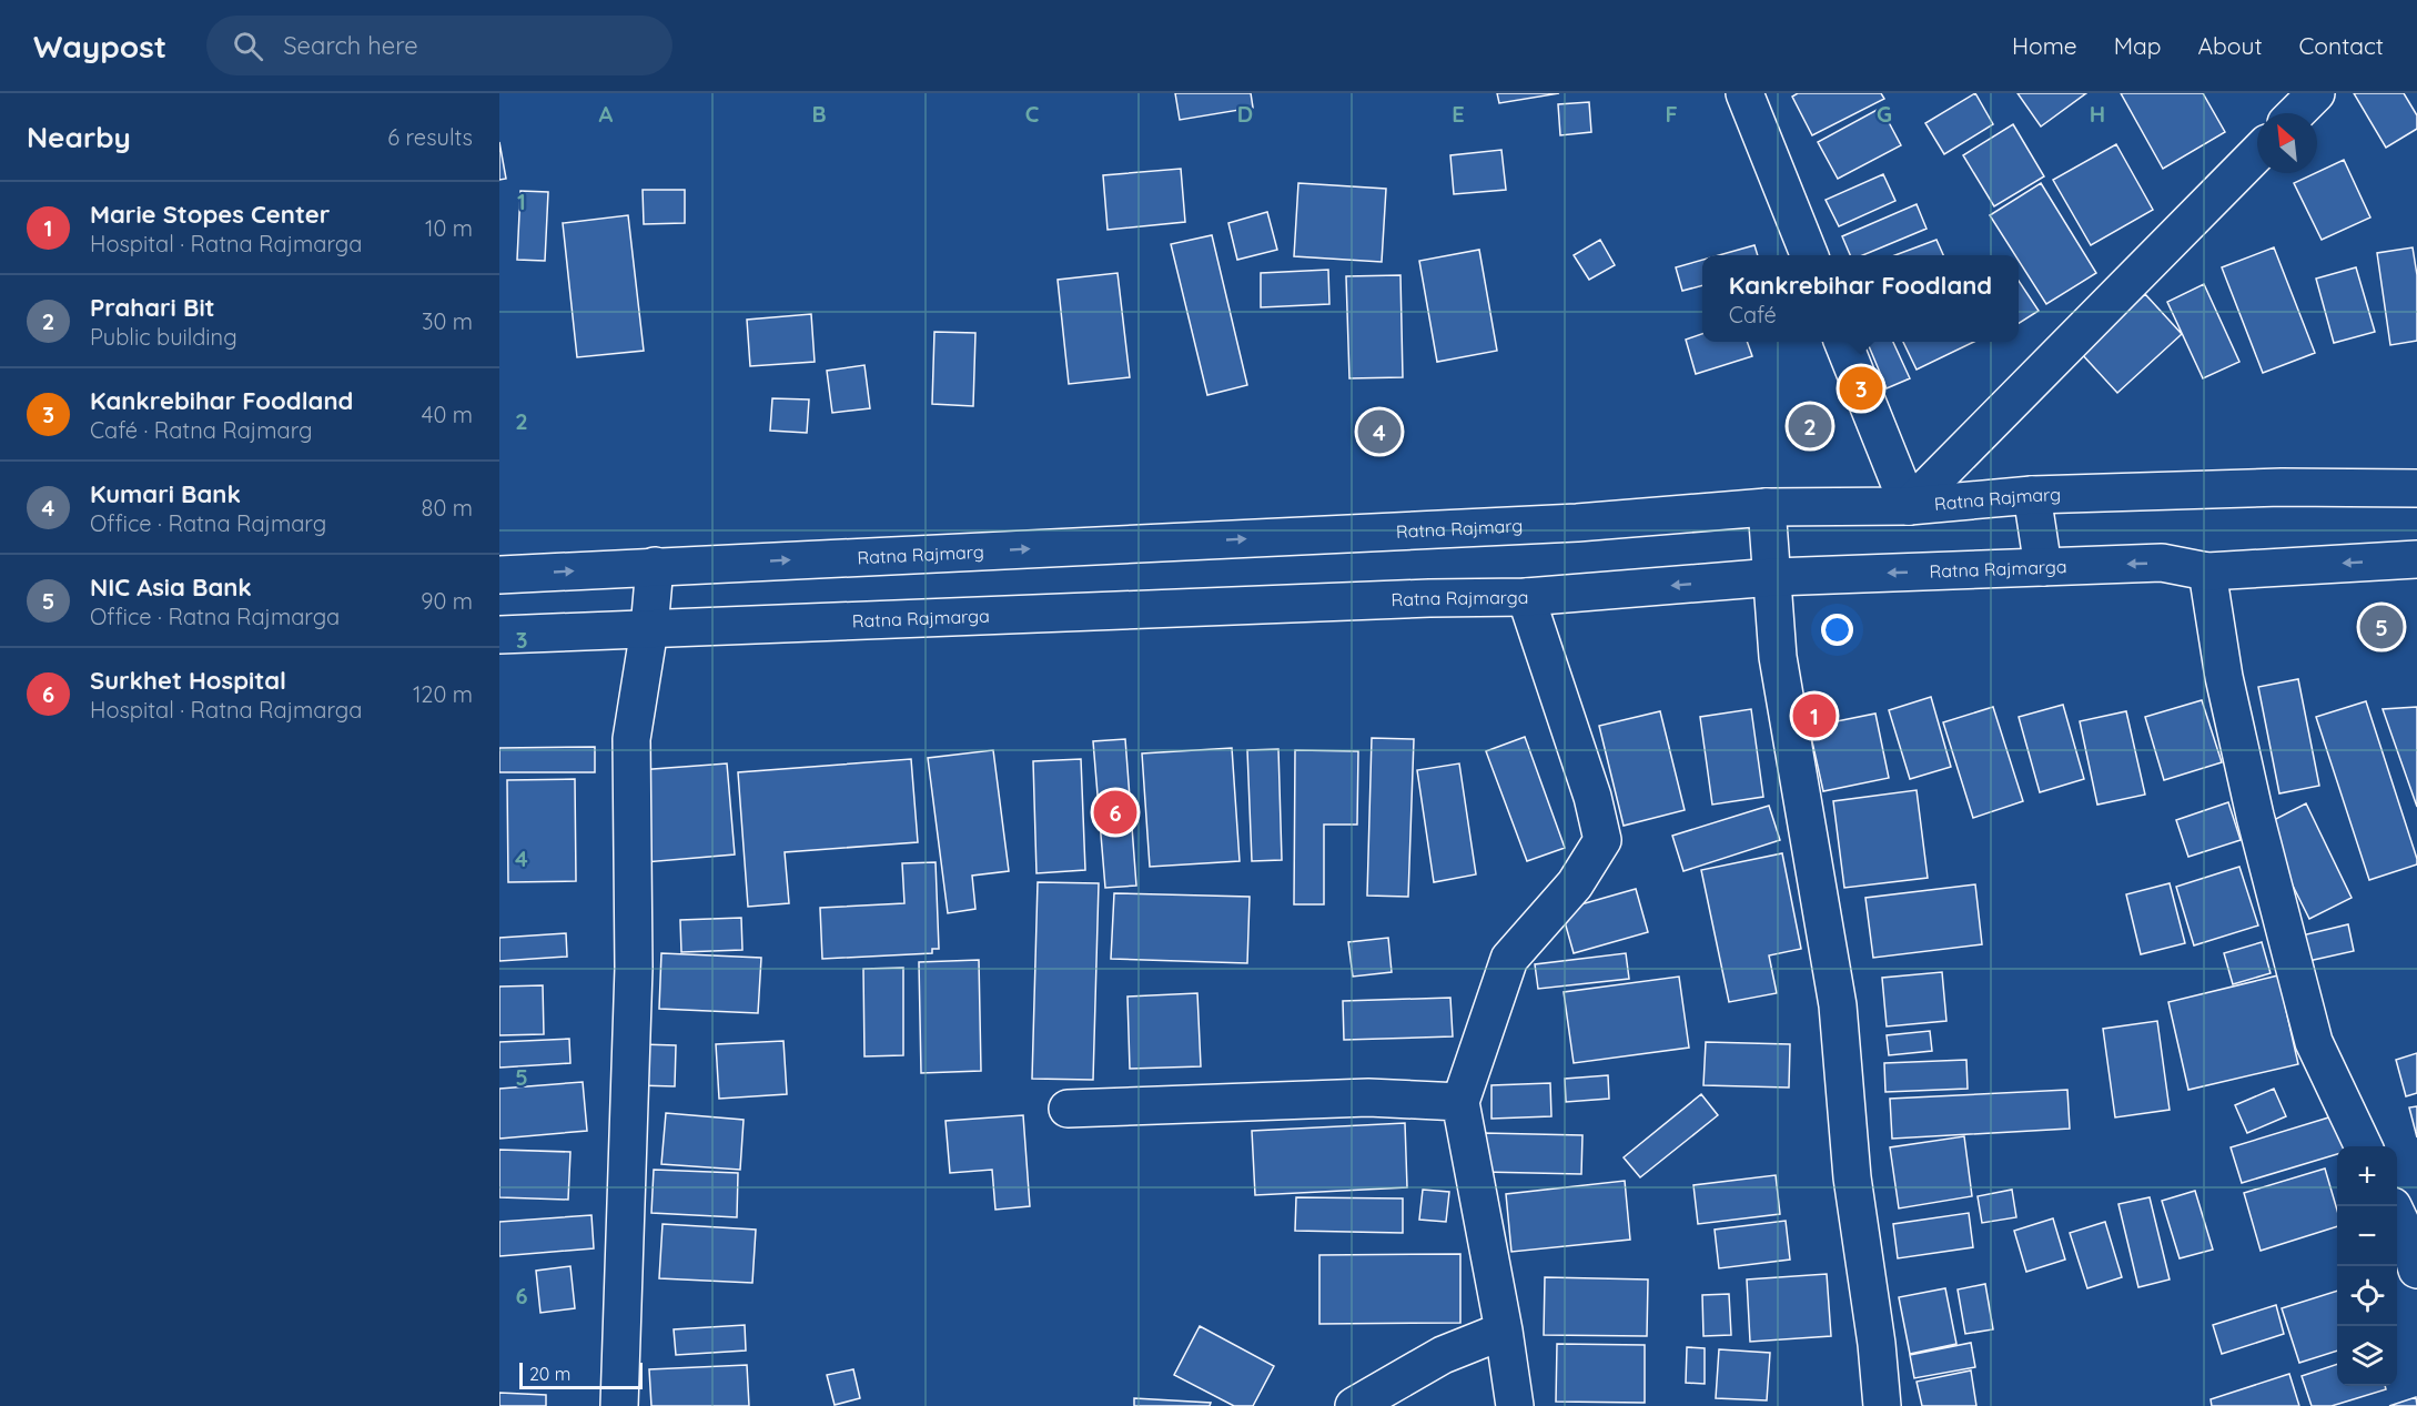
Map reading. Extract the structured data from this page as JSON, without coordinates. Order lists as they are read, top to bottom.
{
  "streets": {
    "main road": ["Ratna Rajmarg", "Ratna Rajmarga"]
  },
  "one_way": ["Ratna Rajmarg", "Ratna Rajmarga"],
  "scale_bar": "20 m",
  "north": "top left",
  "page": {
    "header": "Waypost",
    "search": "Search here",
    "nav": [
      "Home",
      "Map",
      "About",
      "Contact"
    ],
    "heading": ["Nearby", "6 results"],
    "list": [
      {
        "mark": "1",
        "name": "Marie Stopes Center",
        "note": "Hospital · Ratna Rajmarga",
        "value": "10 m"
      },
      {
        "mark": "2",
        "name": "Prahari Bit",
        "note": "Public building",
        "value": "30 m"
      },
      {
        "mark": "3",
        "name": "Kankrebihar Foodland",
        "note": "Café · Ratna Rajmarg",
        "value": "40 m"
      },
      {
        "mark": "4",
        "name": "Kumari Bank",
        "note": "Office · Ratna Rajmarg",
        "value": "80 m"
      },
      {
        "mark": "5",
        "name": "NIC Asia Bank",
        "note": "Office · Ratna Rajmarga",
        "value": "90 m"
      },
      {
        "mark": "6",
        "name": "Surkhet Hospital",
        "note": "Hospital · Ratna Rajmarga",
        "value": "120 m"
      }
    ],
    "popup": ["Kankrebihar Foodland", "Café"],
    "pins": [
      "3",
      "2",
      "4",
      "5",
      "1",
      "6"
    ],
    "map_buttons": ["+", "−"],
    "scale": "20 m"
  },
  "grid": {
    "columns": [
      "A",
      "B",
      "C",
      "D",
      "E",
      "F",
      "G",
      "H"
    ],
    "rows": [
      "1",
      "2",
      "3",
      "4",
      "5",
      "6"
    ]
  }
}
